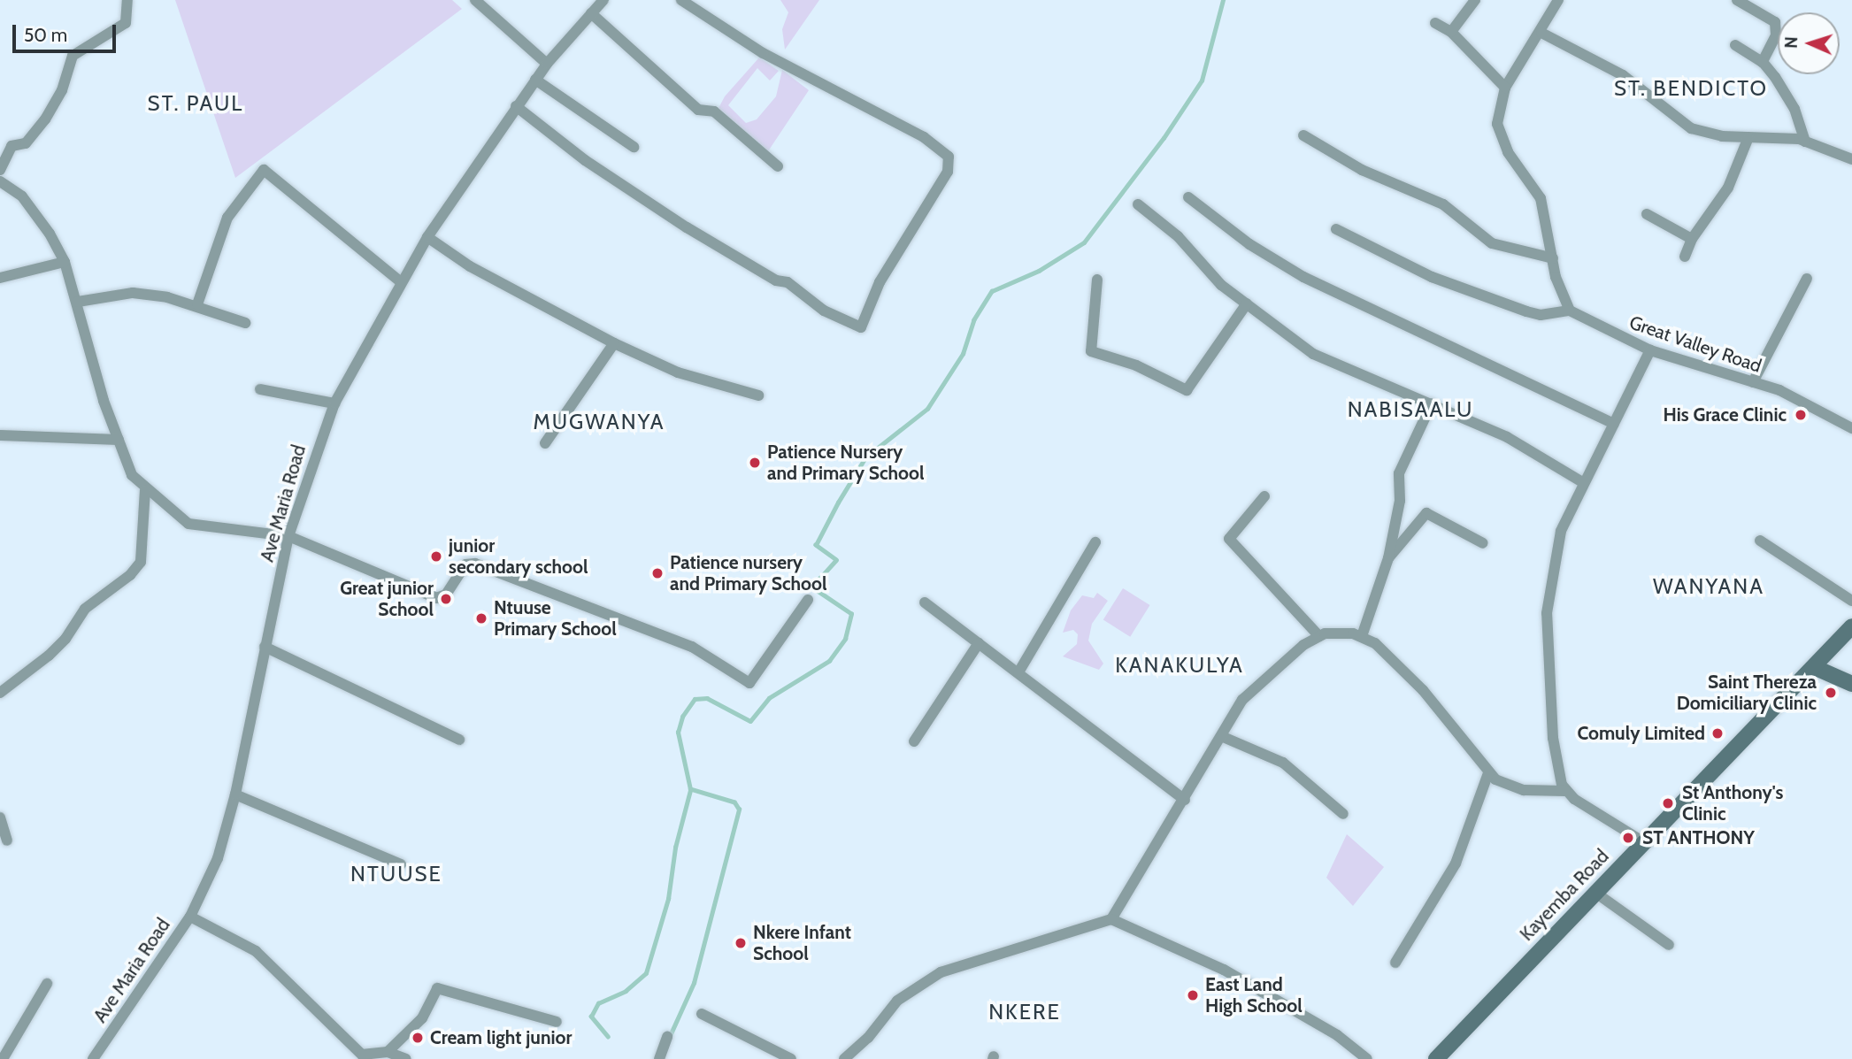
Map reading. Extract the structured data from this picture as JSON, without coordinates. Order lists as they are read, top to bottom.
{
  "streets": {
    "street": ["Great Valley Road", "Ave Maria Road", "Kayemba Road"]
  },
  "districts": [
    "ST. BENDICTO",
    "ST. PAUL",
    "NABISAALU",
    "MUGWANYA",
    "WANYANA",
    "KANAKULYA",
    "NTUUSE",
    "NKERE"
  ],
  "places": [
    "His Grace Clinic",
    "Patience Nursery and Primary School",
    "junior secondary school",
    "Patience nursery and Primary School",
    "Great junior School",
    "Ntuuse Primary School",
    "Saint Thereza Domiciliary Clinic",
    "Comuly Limited",
    "St Anthony's Clinic",
    "ST ANTHONY",
    "Nkere Infant School",
    "East Land High School",
    "Cream light junior"
  ],
  "scale_bar": "50 m",
  "north": "left"
}
